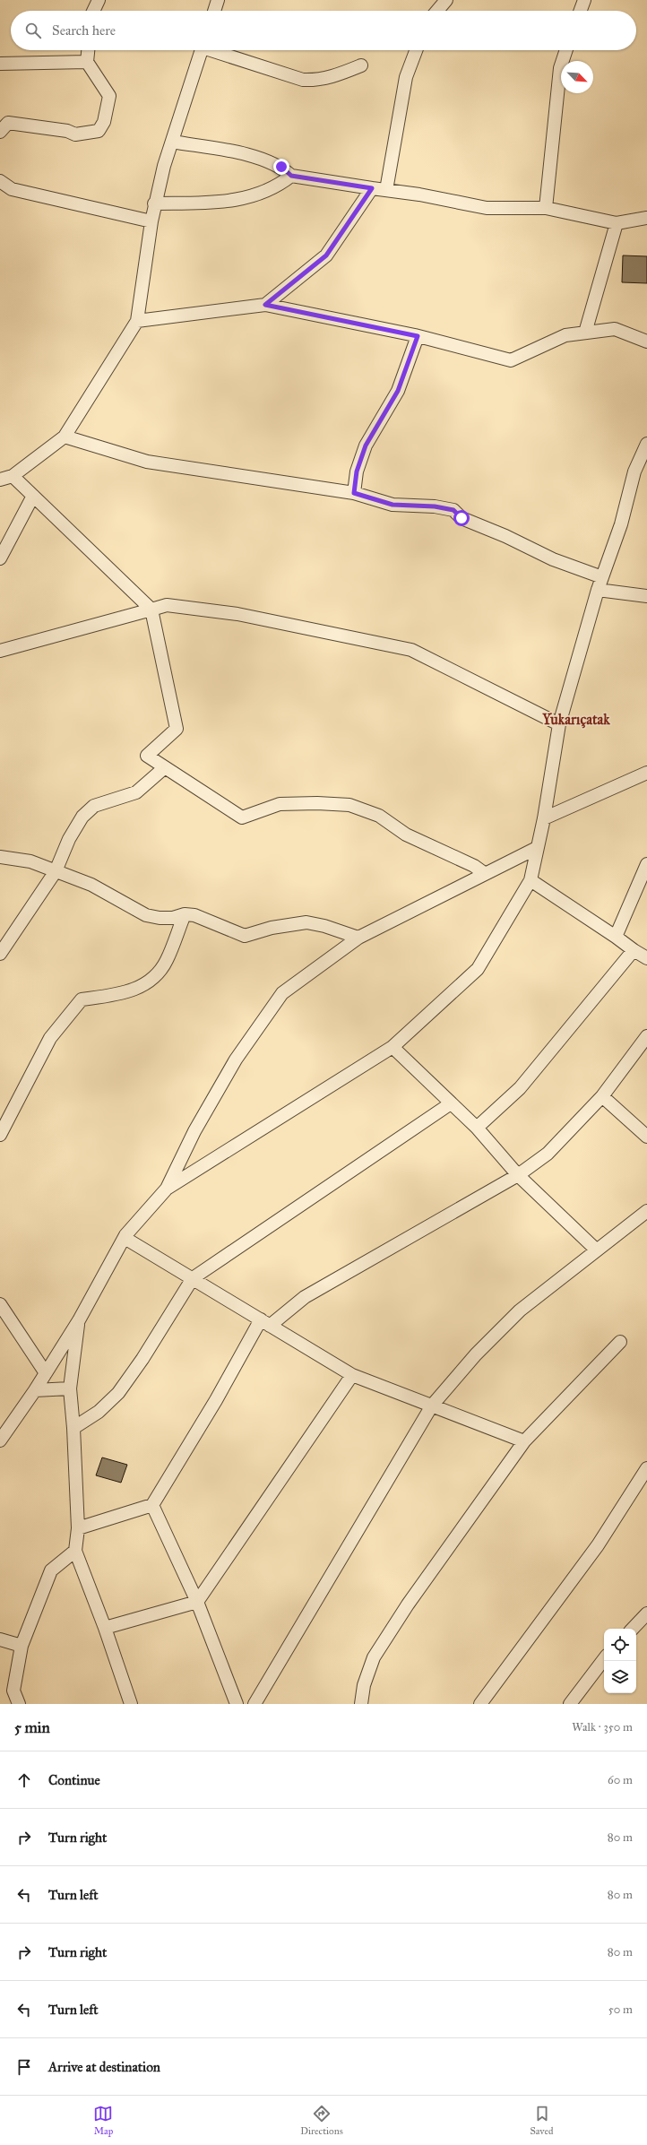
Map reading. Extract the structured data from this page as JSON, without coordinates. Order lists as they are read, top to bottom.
{
  "districts": ["Yukarıçatak"],
  "north": "bottom right",
  "page": {
    "search": "Search here",
    "heading": ["5 min", "Walk · 350 m"],
    "list": [
      ["Continue", "60 m"],
      ["Turn right", "80 m"],
      ["Turn left", "80 m"],
      ["Turn right", "80 m"],
      ["Turn left", "50 m"],
      "Arrive at destination"
    ],
    "nav": ["Map", "Directions", "Saved"]
  }
}
